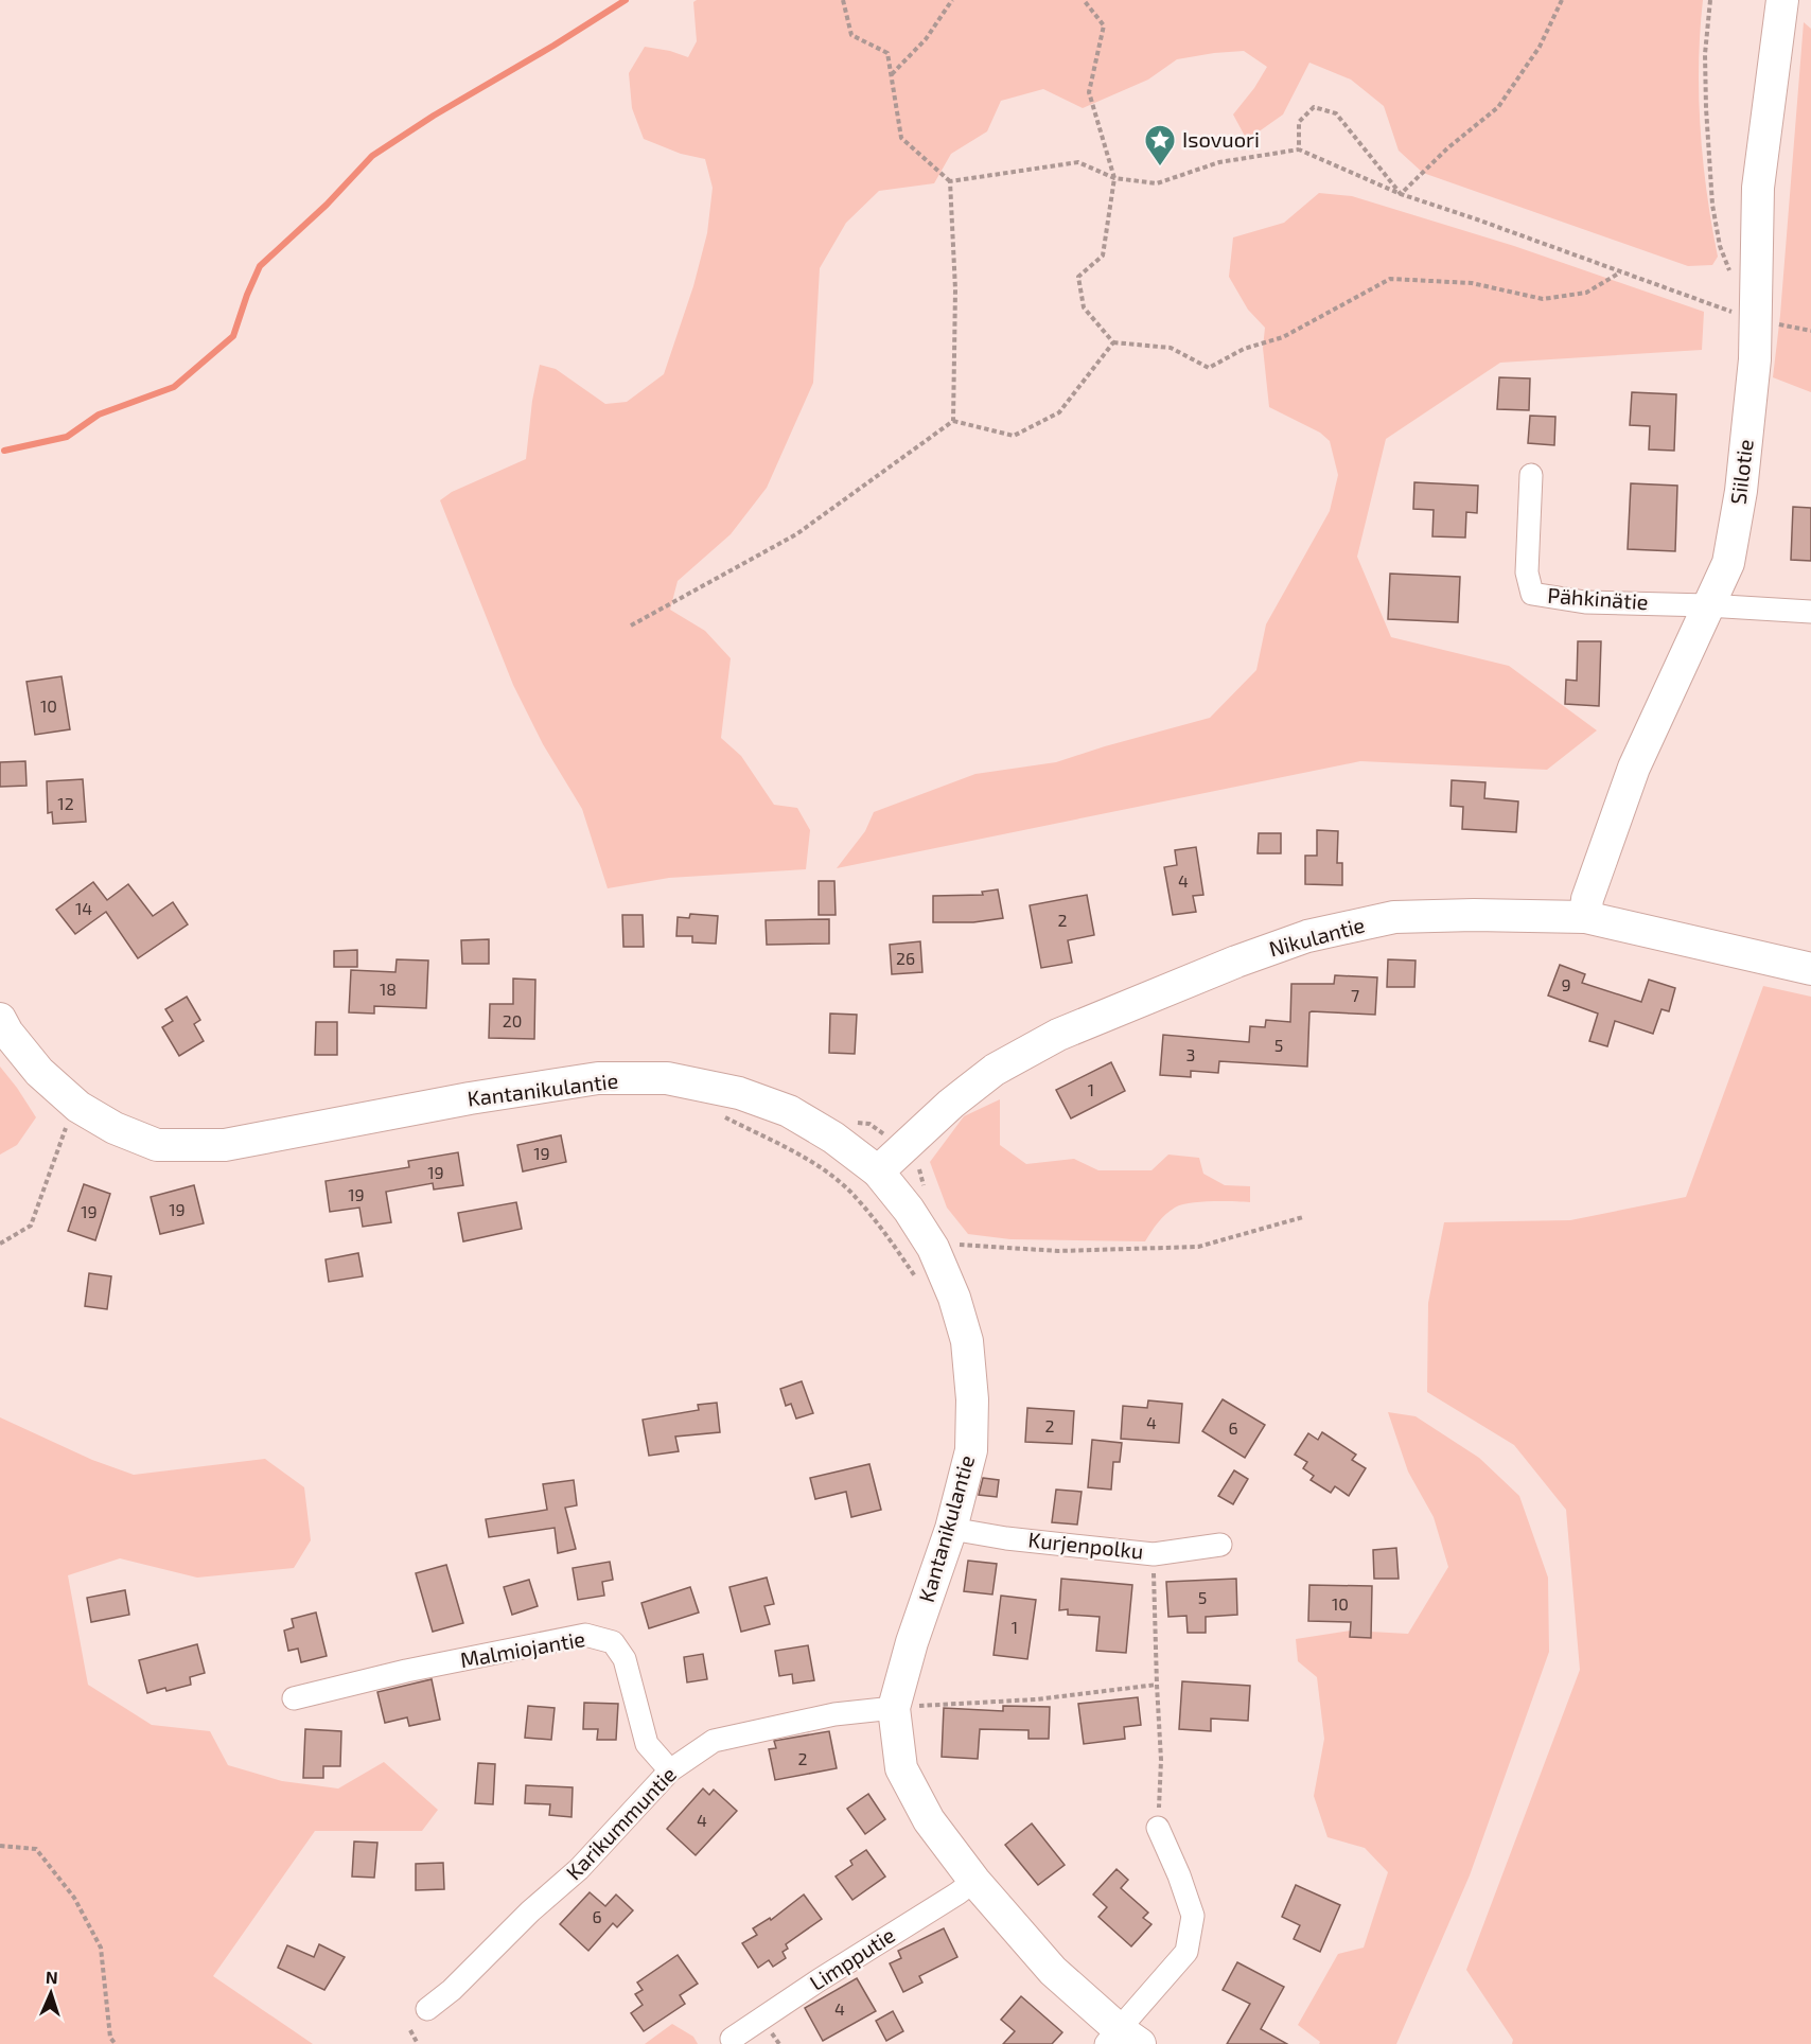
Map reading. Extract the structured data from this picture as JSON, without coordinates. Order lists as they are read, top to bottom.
{
  "streets": {
    "street": [
      "Siilotie",
      "Pähkinätie",
      "Nikulantie",
      "Kantanikulantie",
      "Kurjenpolku",
      "Malmiojantie",
      "Karikummuntie",
      "Limpputie"
    ]
  },
  "crossings": [
    ["Siilotie", "Pähkinätie"],
    ["Siilotie", "Nikulantie"],
    ["Nikulantie", "Kantanikulantie"],
    ["Kantanikulantie", "Kurjenpolku"],
    ["Kantanikulantie", "Karikummuntie"],
    ["Kantanikulantie", "Limpputie"],
    ["Malmiojantie", "Karikummuntie"]
  ],
  "places": {
    "place": ["Isovuori"]
  },
  "house_numbers": [
    "10",
    "12",
    "4",
    "14",
    "2",
    "26",
    "9",
    "18",
    "7",
    "20",
    "5",
    "3",
    "1",
    "19",
    "19",
    "19",
    "19",
    "19",
    "4",
    "2",
    "6",
    "5",
    "10",
    "1",
    "2",
    "4",
    "6",
    "4"
  ],
  "north": "top"
}
